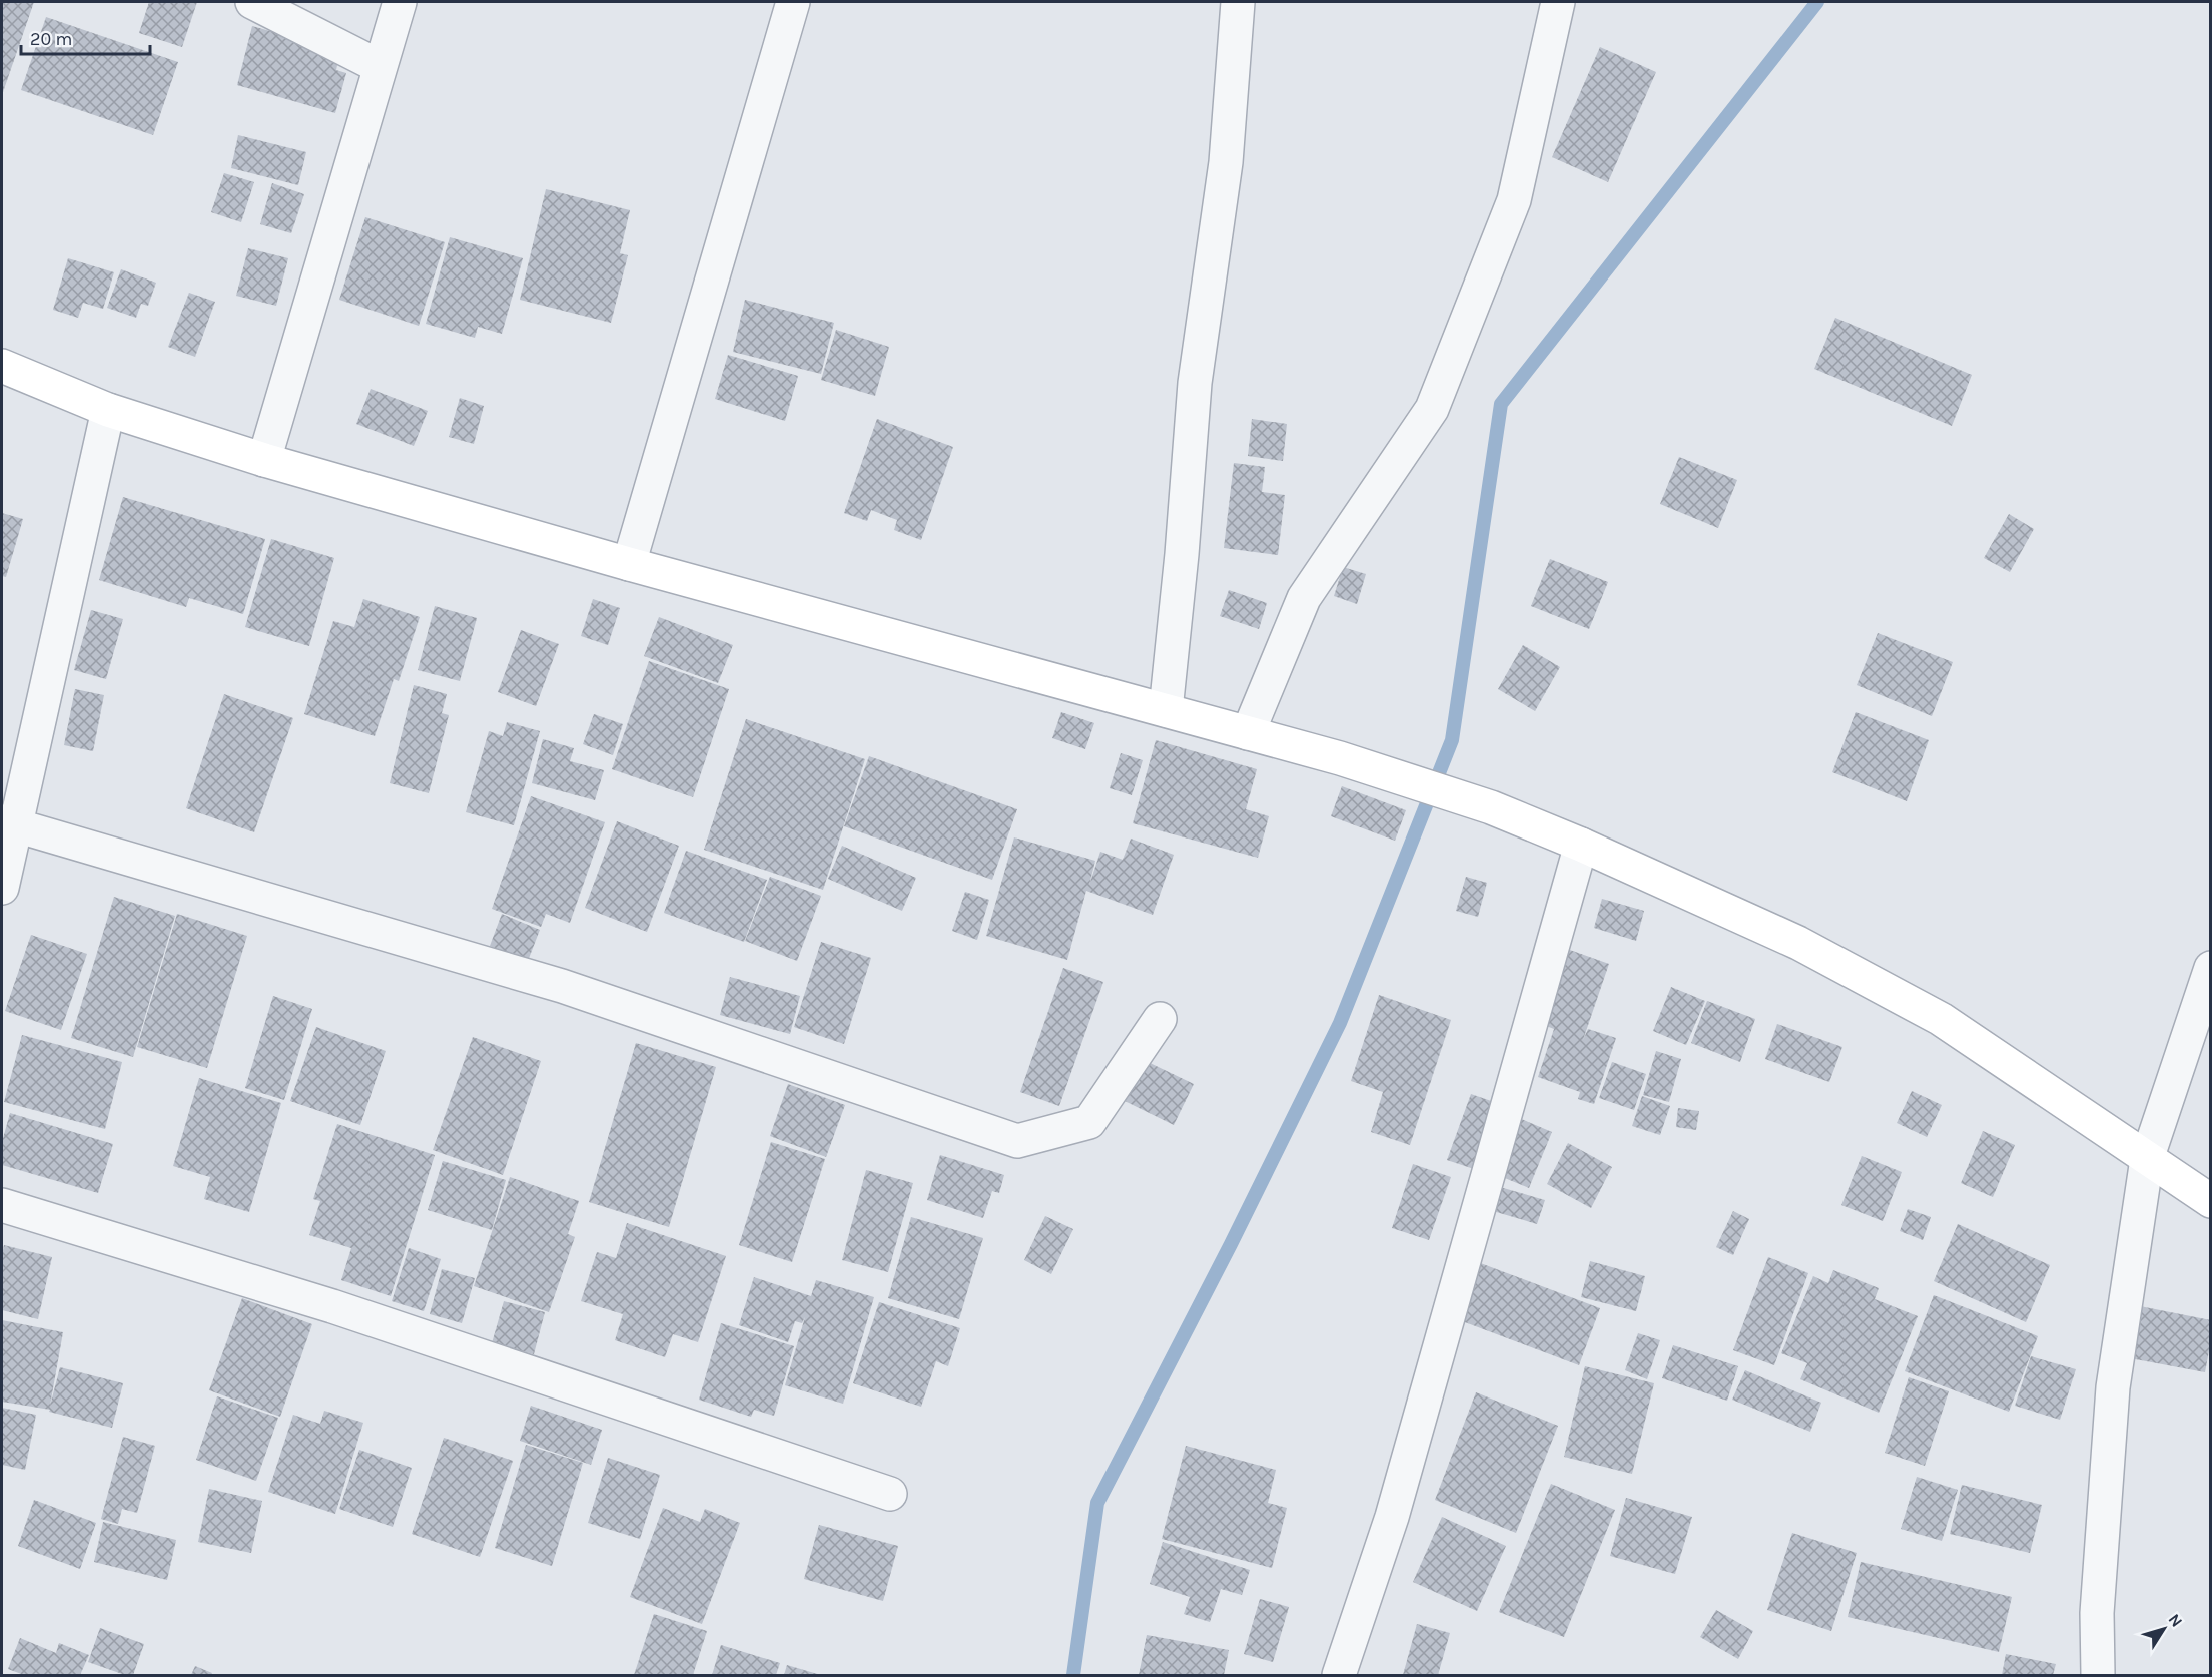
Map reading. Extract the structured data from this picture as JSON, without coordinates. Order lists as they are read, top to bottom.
{
  "scale_bar": "20 m",
  "north": "top right"
}
